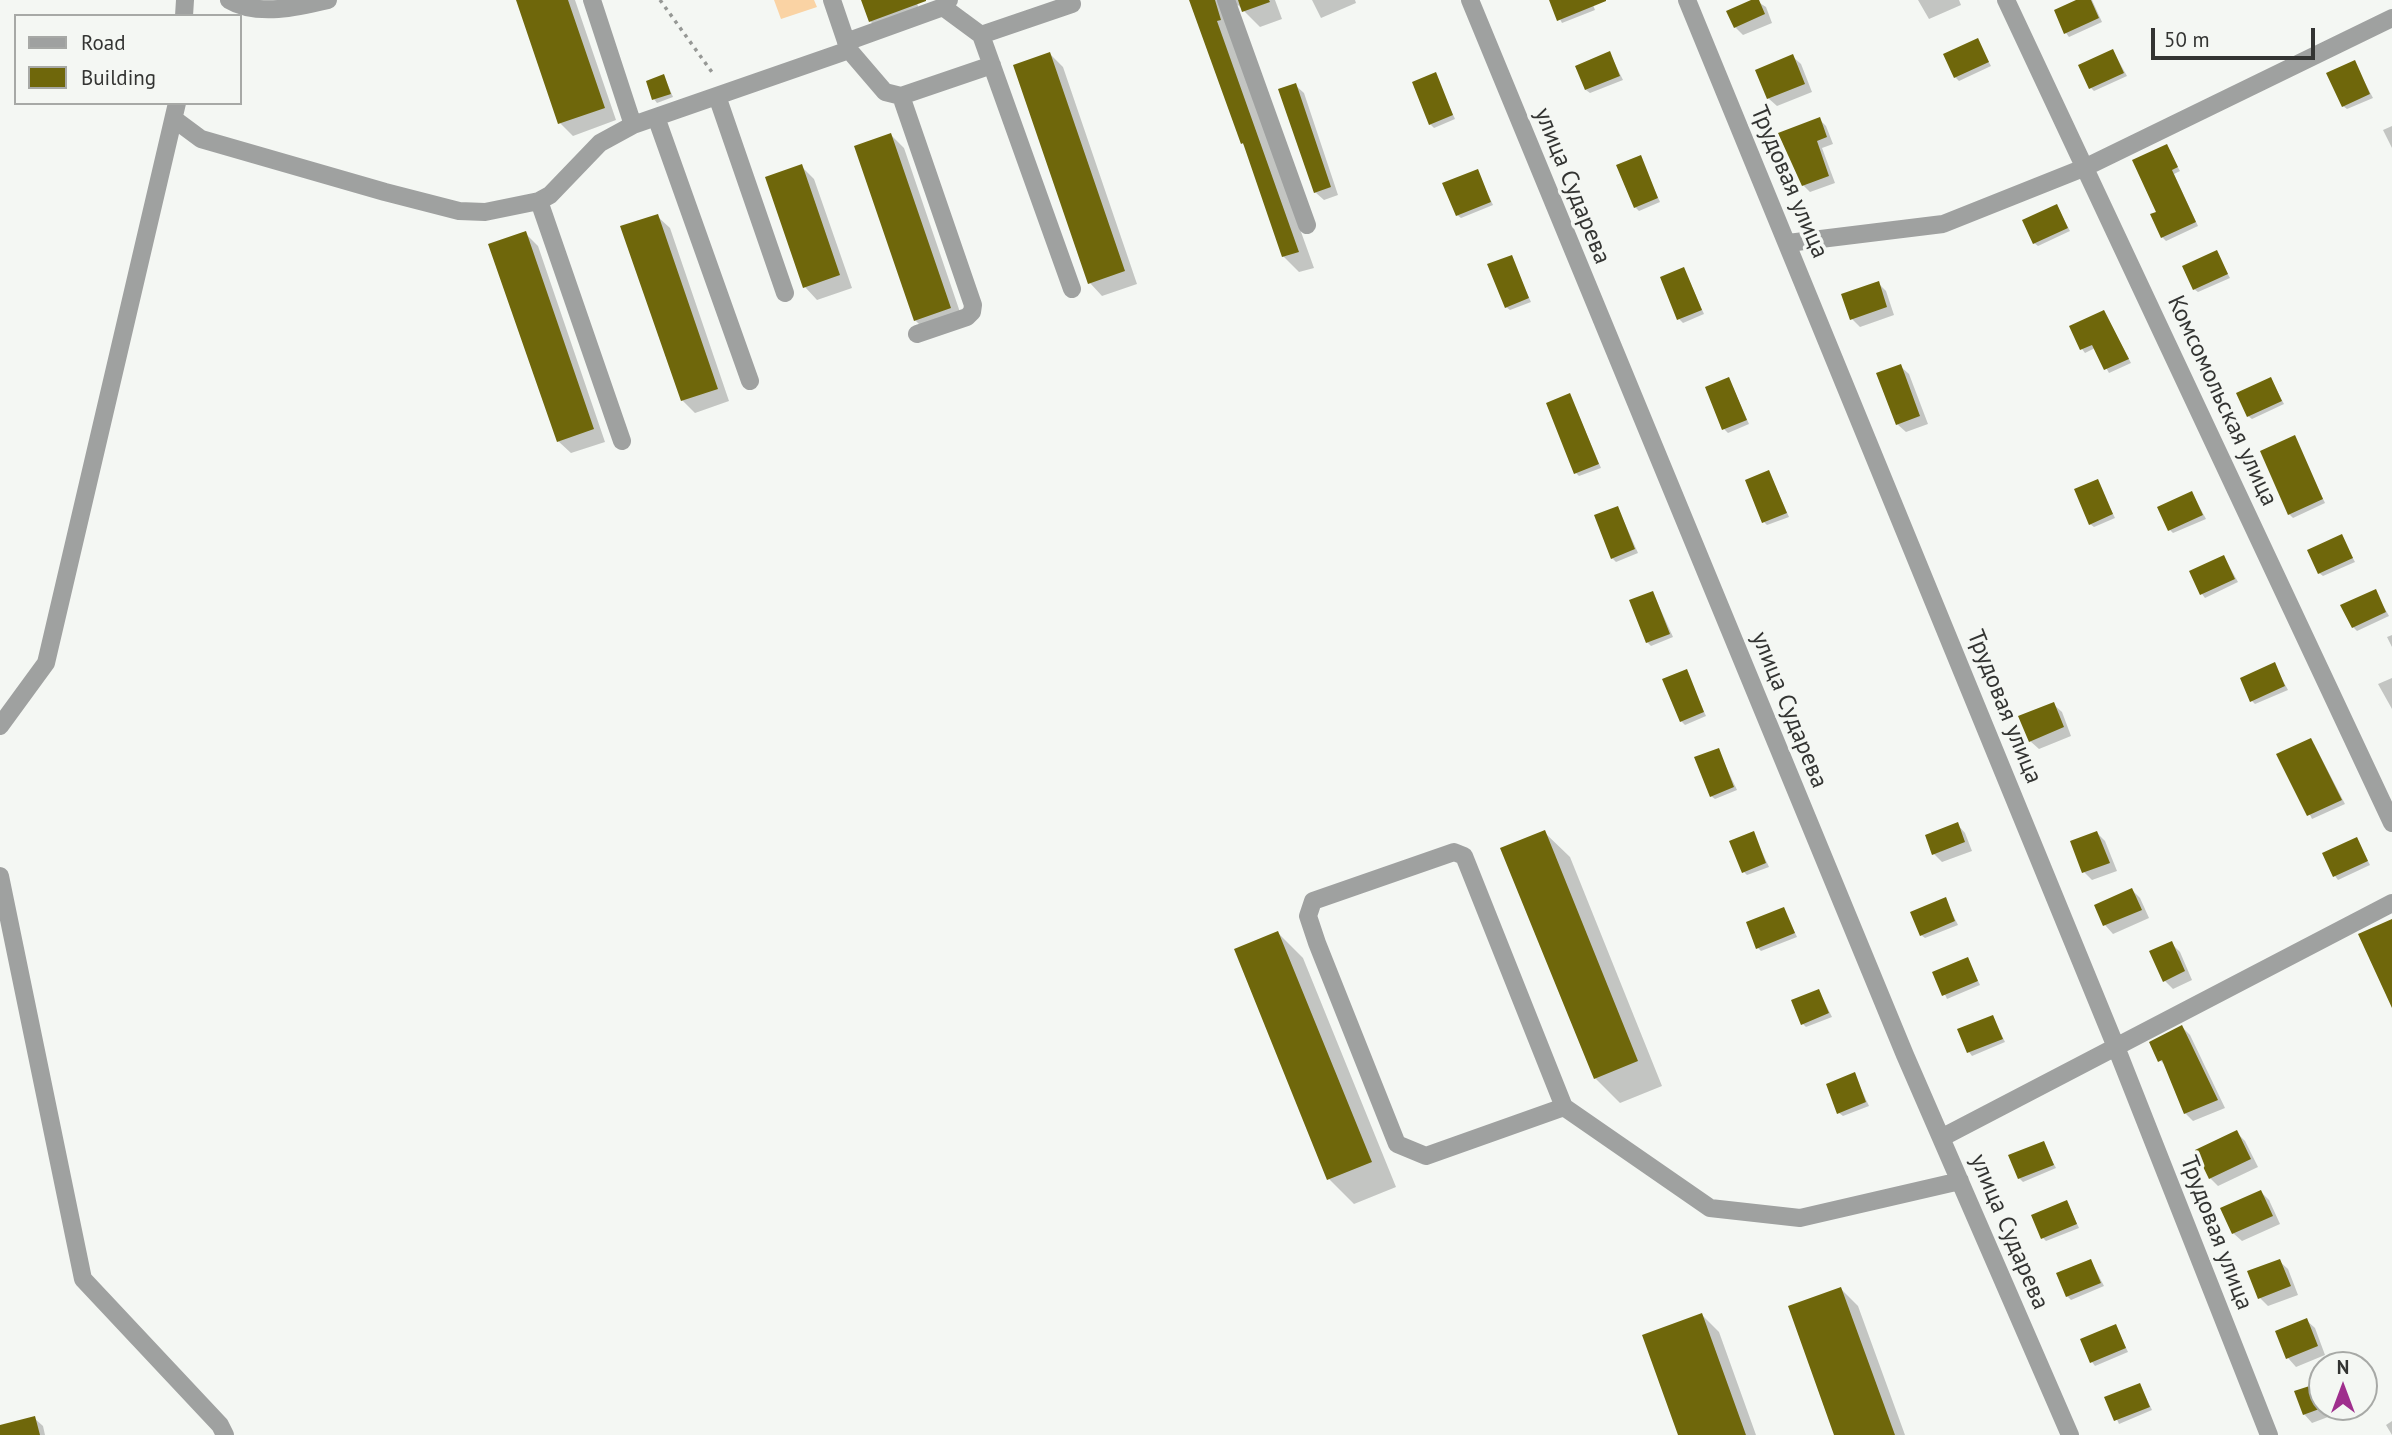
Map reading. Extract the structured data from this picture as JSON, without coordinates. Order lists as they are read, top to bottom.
{
  "streets": {
    "street": ["Трудовая улица", "улица Сударева", "Комсомольская улица"]
  },
  "legend": ["Road", "Building"],
  "scale_bar": "50 m",
  "north": "top"
}
